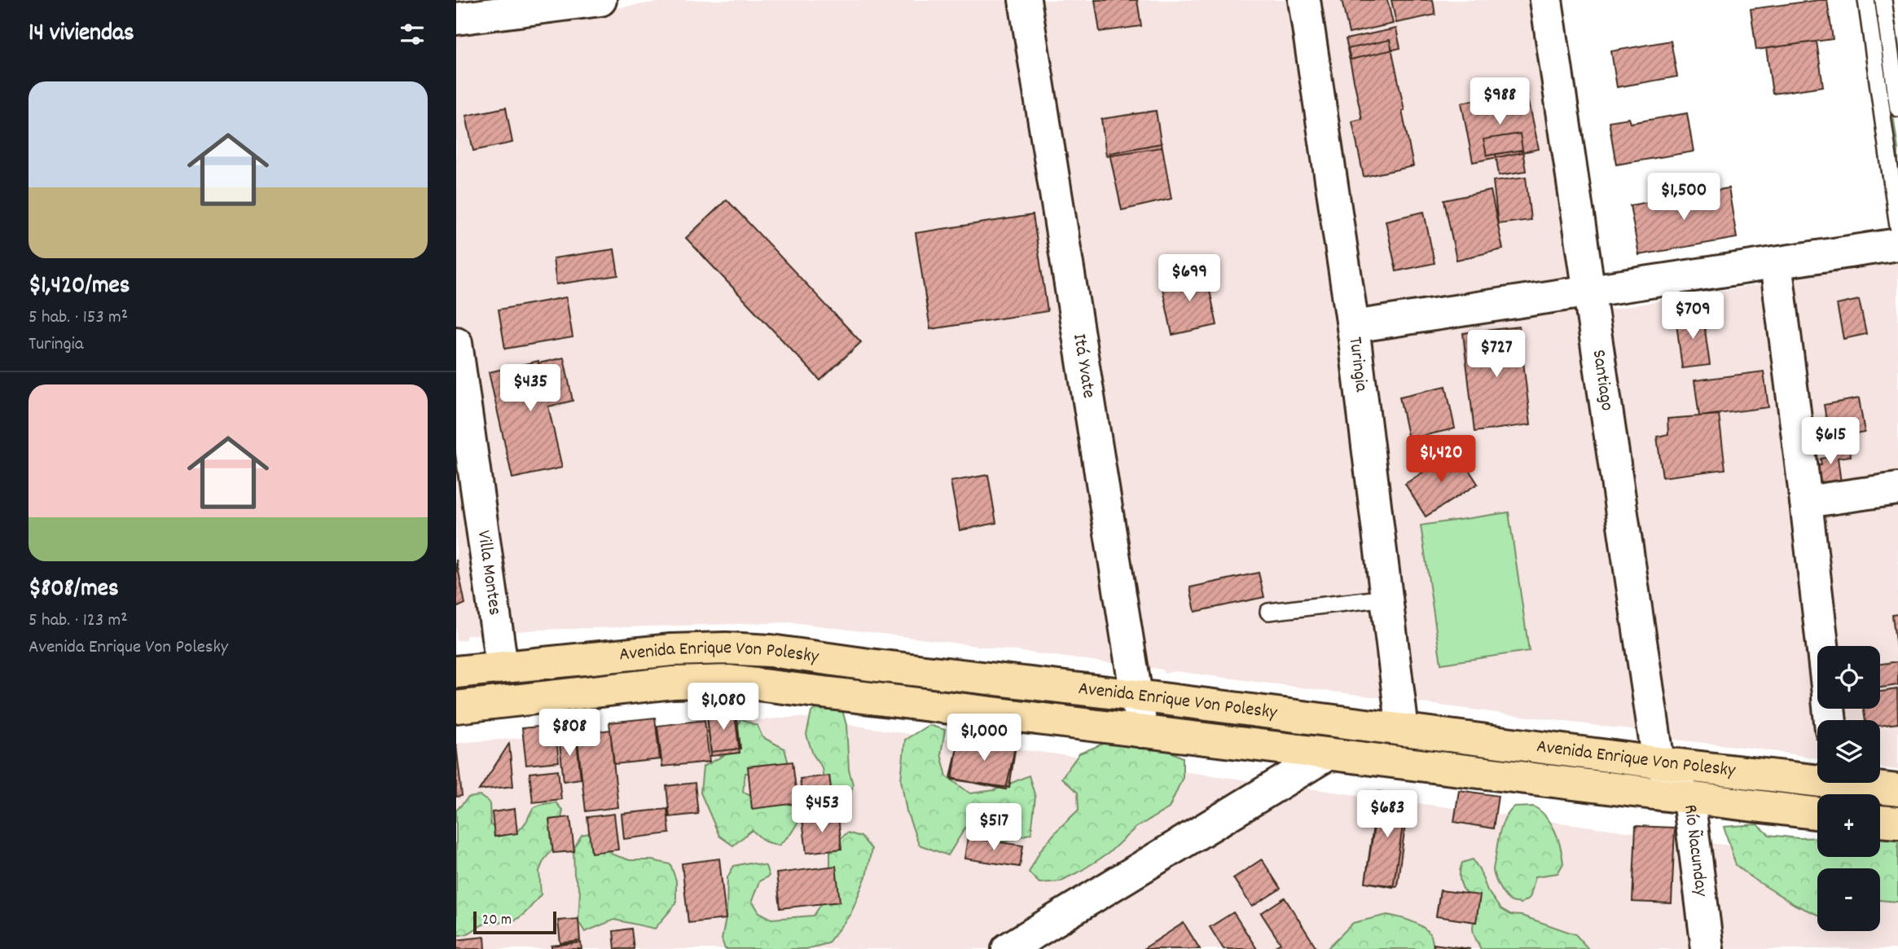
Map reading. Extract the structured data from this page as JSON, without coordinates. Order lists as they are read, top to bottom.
{
  "streets": {
    "main road": ["Avenida Enrique Von Polesky"],
    "street": [
      "Turingia",
      "Itá Yvate",
      "Santiago",
      "Villa Montes",
      "Río Ñacunday"
    ]
  },
  "crossings": [
    ["Turingia", "Avenida Enrique Von Polesky"],
    ["Itá Yvate", "Avenida Enrique Von Polesky"],
    ["Santiago", "Avenida Enrique Von Polesky"],
    ["Santiago", "Río Ñacunday"],
    ["Villa Montes", "Avenida Enrique Von Polesky"],
    ["Avenida Enrique Von Polesky", "Río Ñacunday"]
  ],
  "scale_bar": "20 m",
  "page": {
    "heading": "14 viviendas",
    "list": [
      {
        "name": "$1,420/mes",
        "note": "5 hab. · 153 m² · Turingia"
      },
      {
        "name": "$808/mes",
        "note": "5 hab. · 123 m² · Avenida Enrique Von Polesky"
      }
    ],
    "price": [
      "$988",
      "$1,500",
      "$699",
      "$709",
      "$727",
      "$435",
      "$615",
      "$1,420",
      "$1,080",
      "$808",
      "$1,000",
      "$453",
      "$683",
      "$517"
    ],
    "map_buttons": ["+", "−"],
    "scale": "20 m"
  }
}
